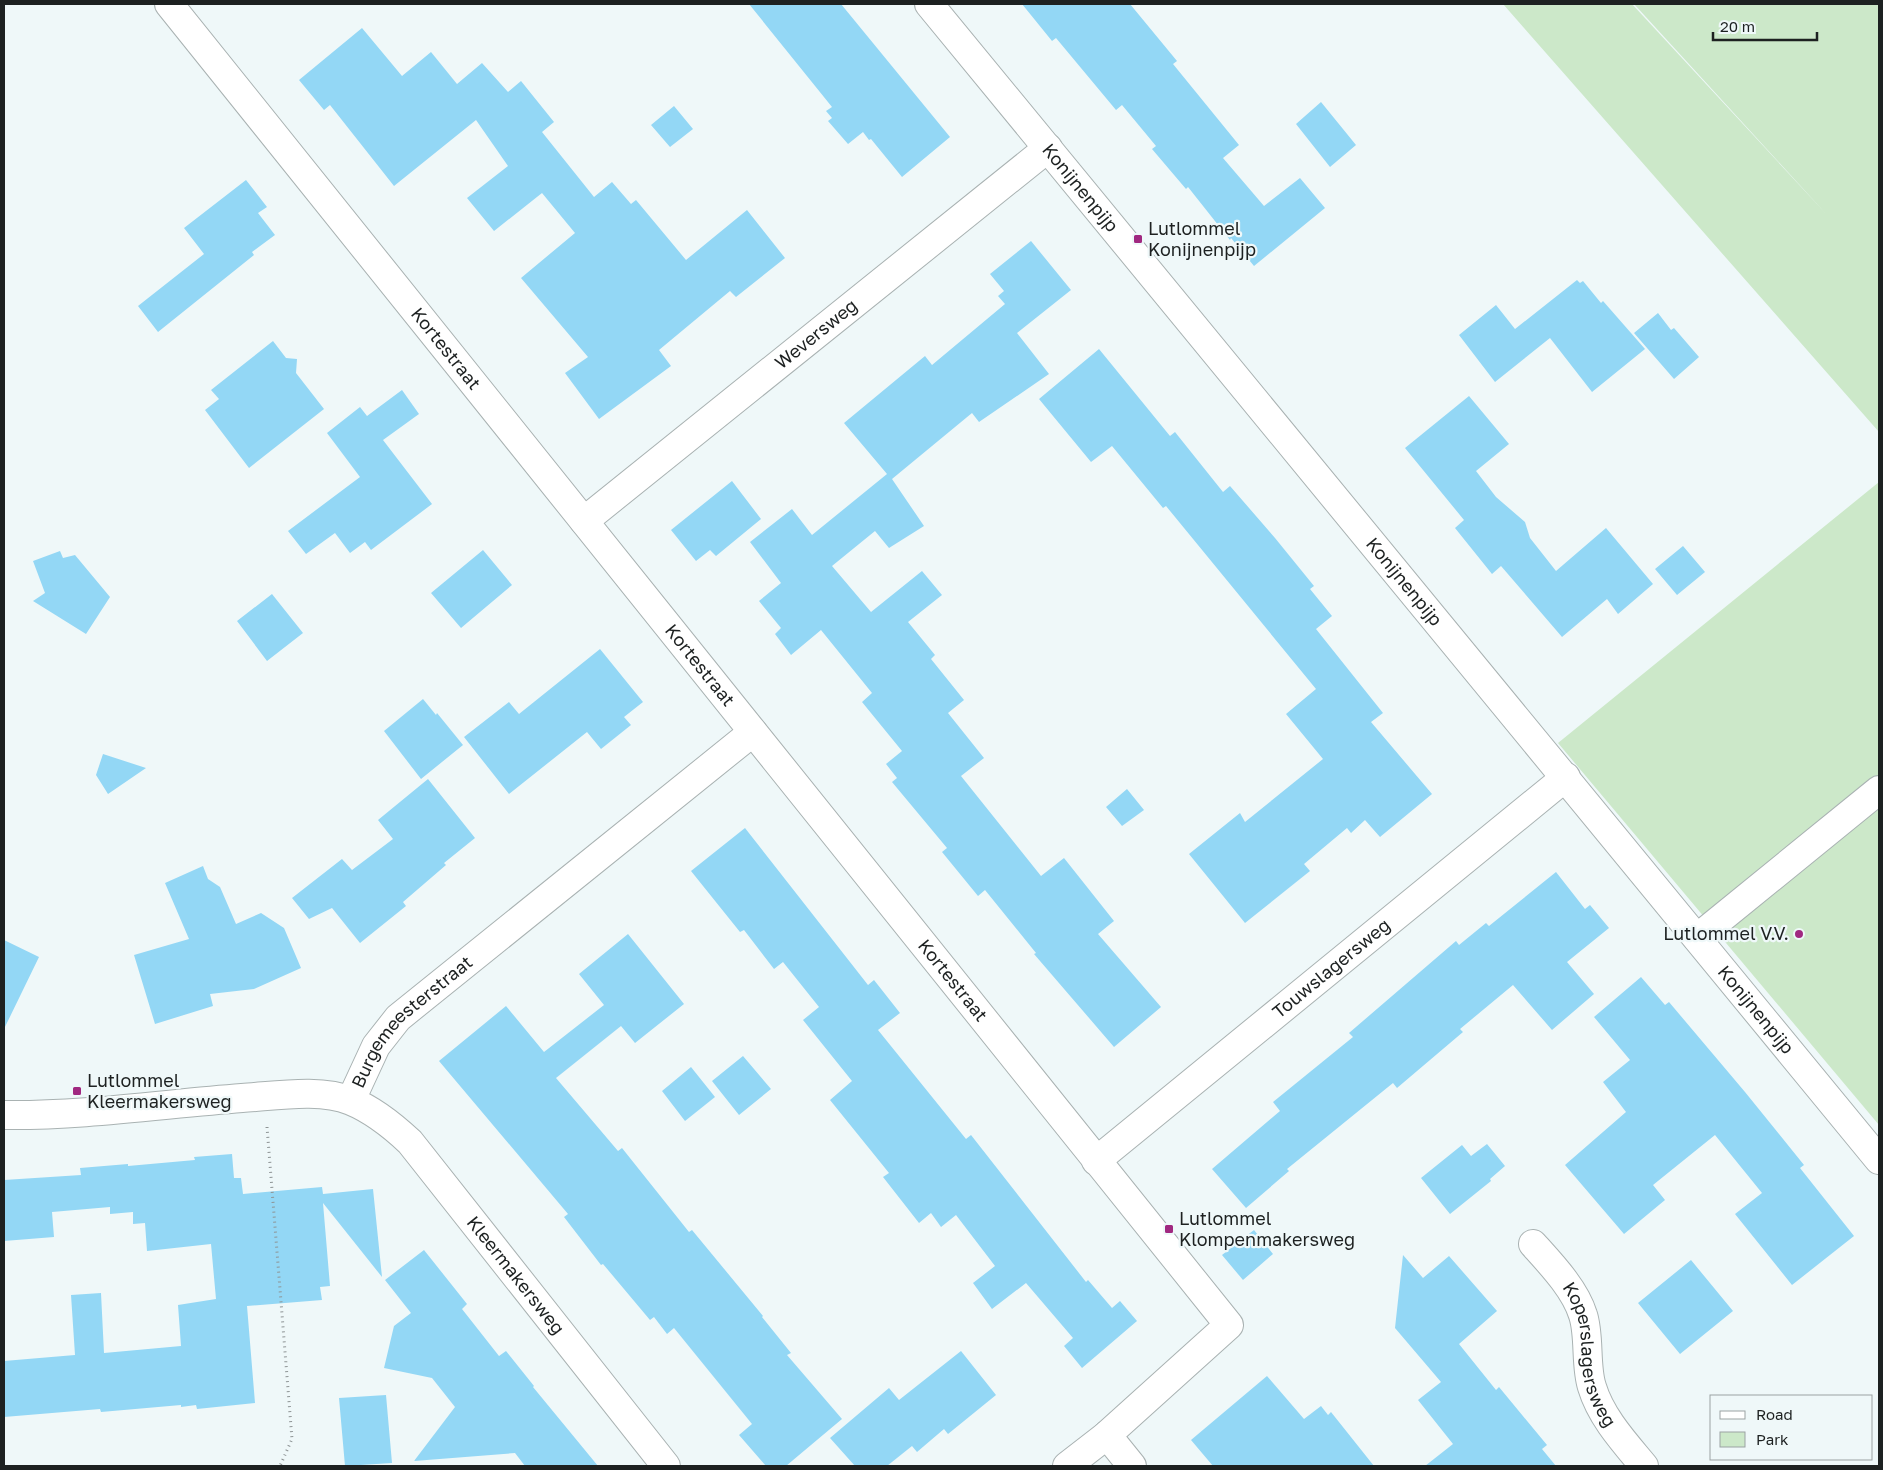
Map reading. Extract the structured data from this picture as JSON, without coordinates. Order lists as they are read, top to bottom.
{
  "streets": {
    "street": [
      "Konijnenpijp",
      "Weversweg",
      "Kortestraat",
      "Touwslagersweg",
      "Burgemeesterstraat",
      "Kleermakersweg",
      "Koperslagersweg"
    ]
  },
  "crossings": [
    ["Konijnenpijp", "Weversweg"],
    ["Konijnenpijp", "Touwslagersweg"],
    ["Weversweg", "Kortestraat"],
    ["Kortestraat", "Touwslagersweg"],
    ["Kortestraat", "Burgemeesterstraat"],
    ["Burgemeesterstraat", "Kleermakersweg"]
  ],
  "places": {
    "transit": ["Lutlommel Konijnenpijp", "Lutlommel Kleermakersweg", "Lutlommel Klompenmakersweg"],
    "other": ["Lutlommel V.V."]
  },
  "legend": ["Road", "Park"],
  "scale_bar": "20 m"
}
